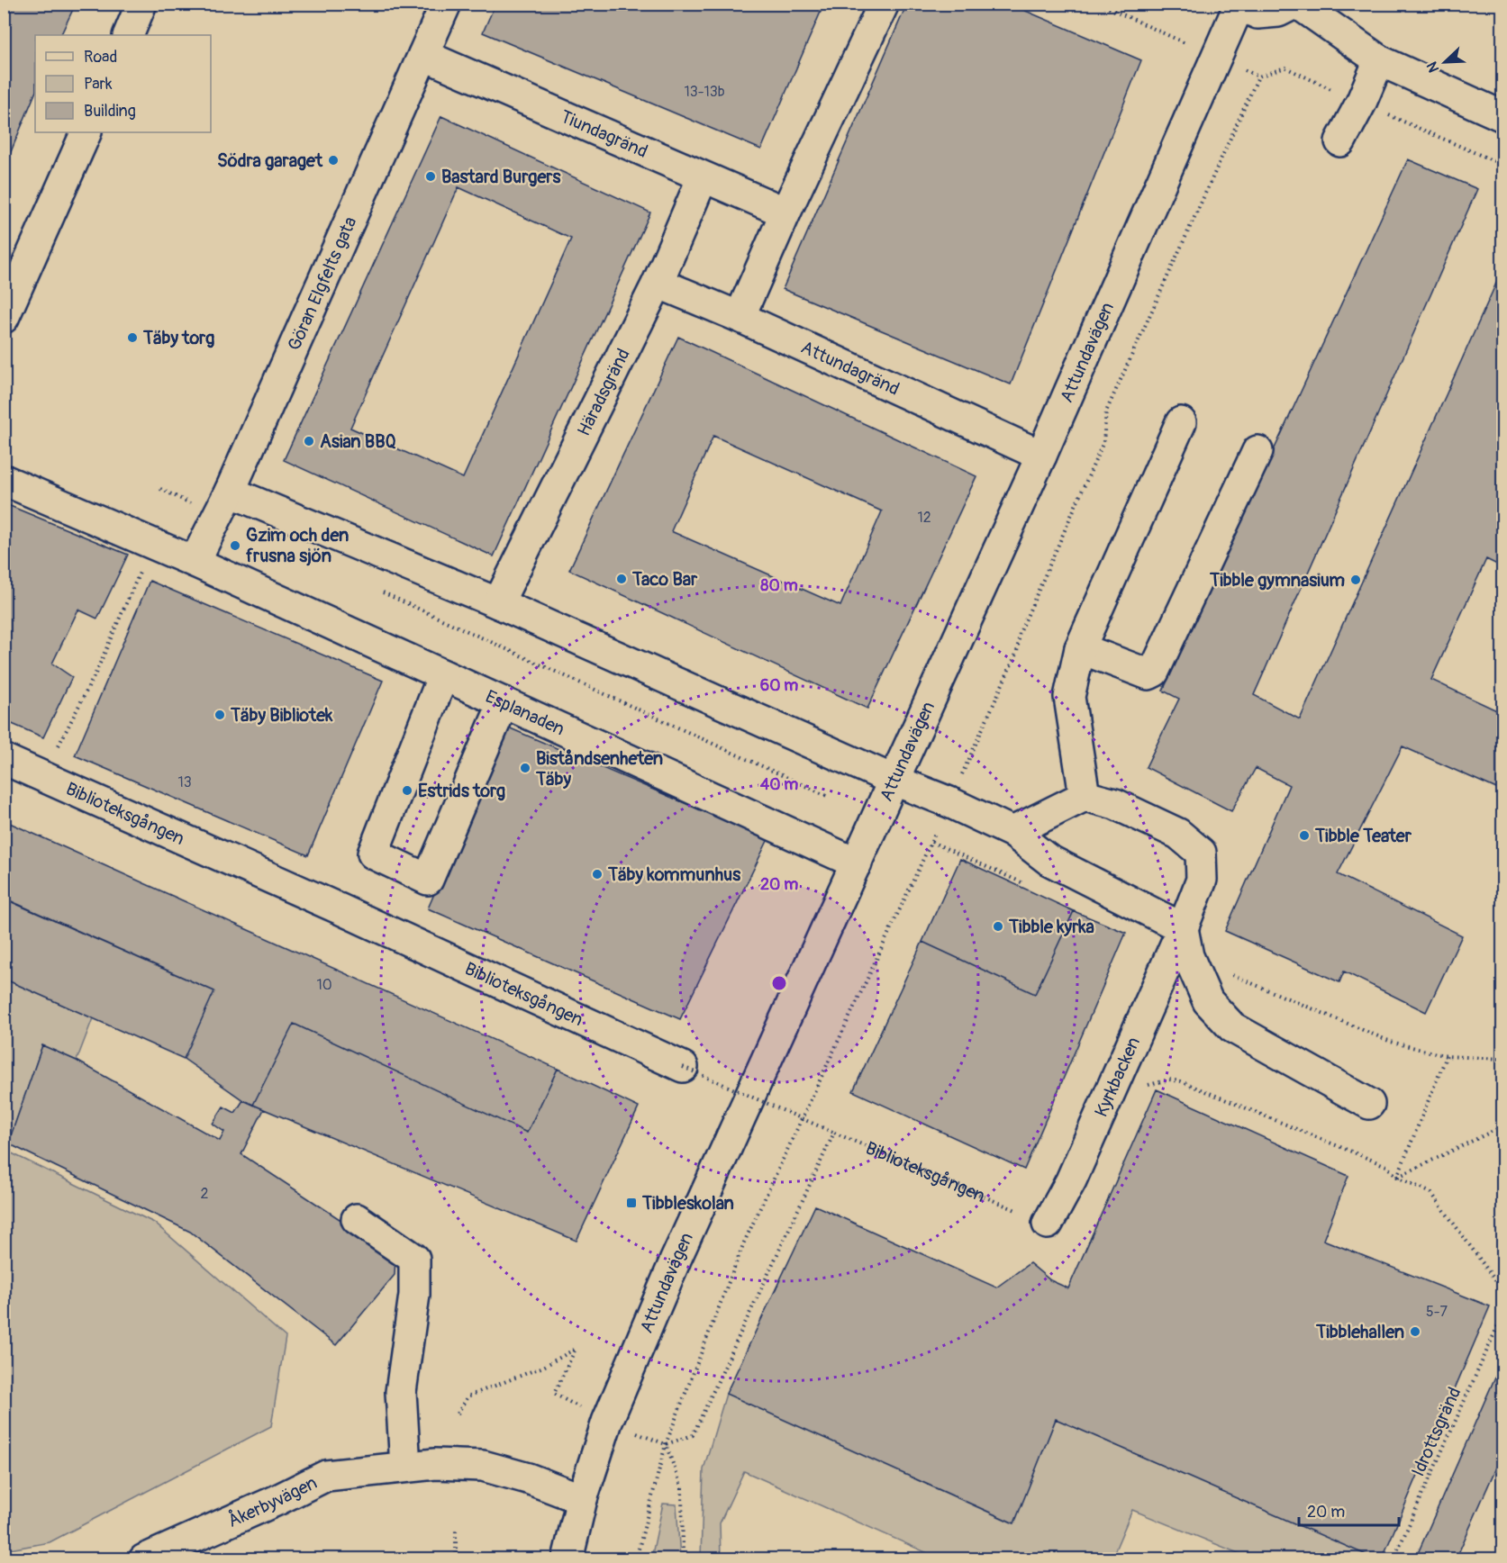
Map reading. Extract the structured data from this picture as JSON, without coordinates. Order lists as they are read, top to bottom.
{
  "streets": {
    "street": [
      "Tiundagränd",
      "Göran Elgfelts gata",
      "Attundavägen",
      "Attundagränd",
      "Häradsgränd",
      "Esplanaden",
      "Biblioteksgången",
      "Kyrkbacken",
      "Åkerbyvägen"
    ],
    "path": ["Idrottsgränd"]
  },
  "crossings": [
    ["Tiundagränd", "Göran Elgfelts gata"],
    ["Tiundagränd", "Häradsgränd"],
    ["Göran Elgfelts gata", "Esplanaden"],
    ["Attundavägen", "Attundagränd"],
    ["Attundavägen", "Esplanaden"],
    ["Attundavägen", "Åkerbyvägen"],
    ["Attundagränd", "Häradsgränd"],
    ["Biblioteksgången", "Kyrkbacken"]
  ],
  "places": {
    "other": [
      "Södra garaget",
      "Bastard Burgers",
      "Täby torg",
      "Asian BBQ",
      "Gzim och den frusna sjön",
      "Taco Bar",
      "Tibble gymnasium",
      "Täby Bibliotek",
      "Biståndsenheten Täby",
      "Estrids torg",
      "Tibble Teater",
      "Täby kommunhus",
      "Tibble kyrka",
      "Tibblehallen"
    ],
    "transit": ["Tibbleskolan"]
  },
  "house_numbers": [
    "13-13b",
    "12",
    "13",
    "10",
    "2",
    "5-7"
  ],
  "legend": ["Road", "Park", "Building"],
  "scale_bar": "20 m",
  "north": "bottom left",
  "rings": [
    "80 m",
    "60 m",
    "40 m",
    "20 m"
  ]
}
